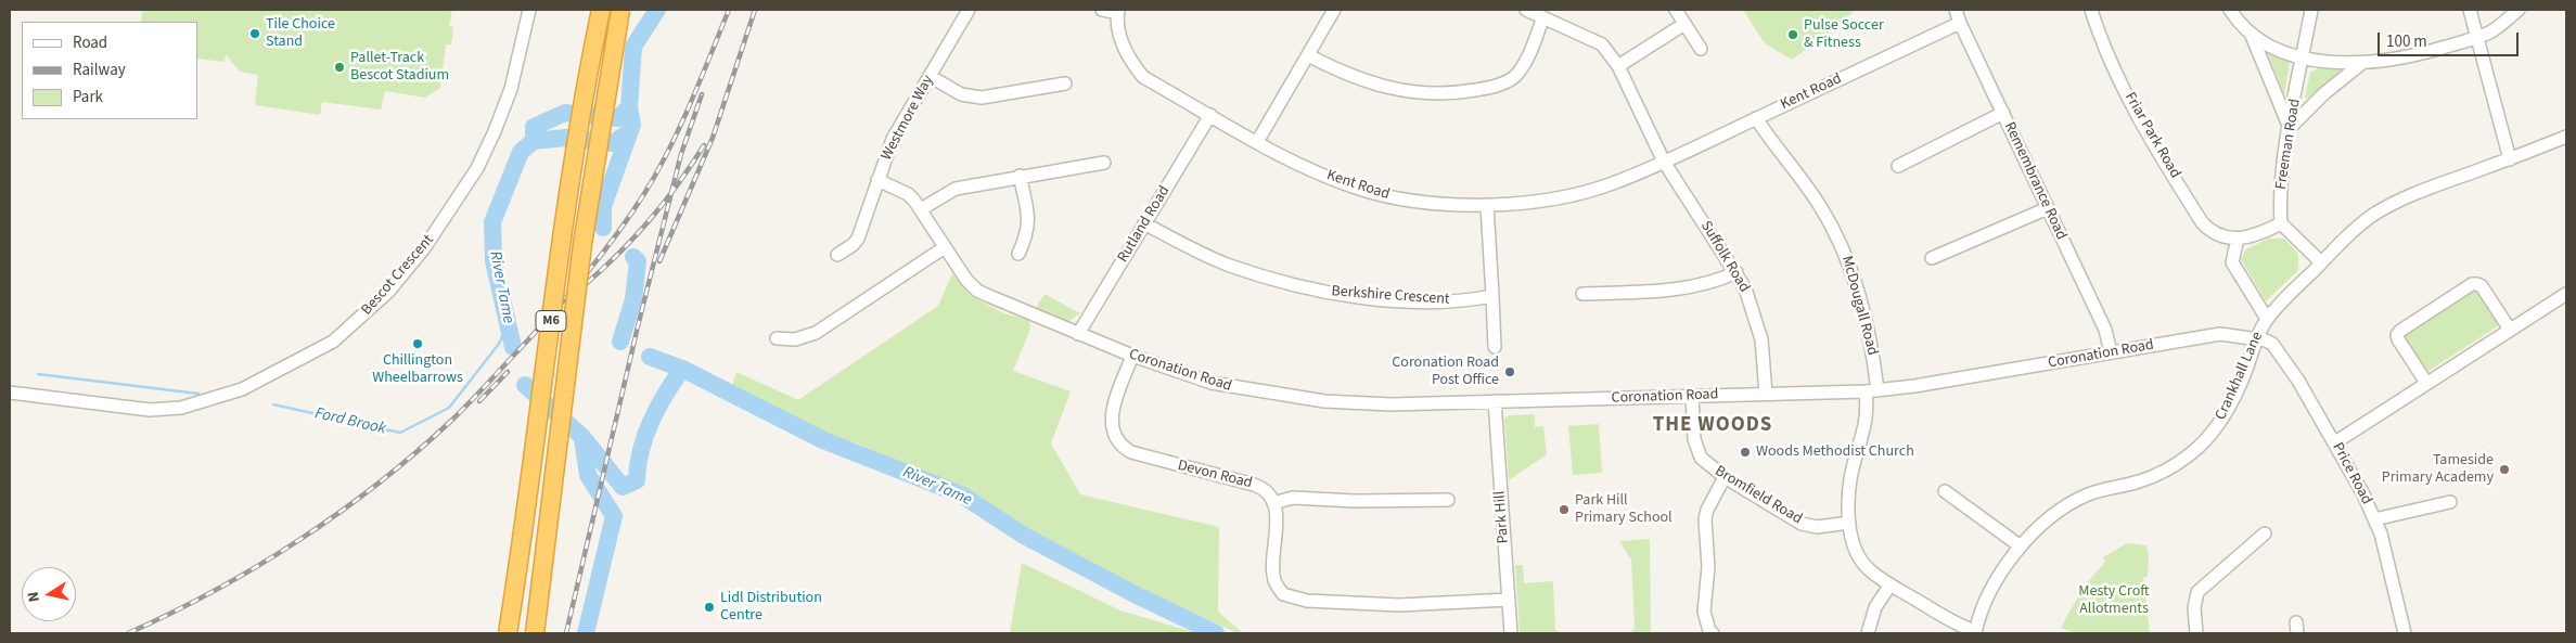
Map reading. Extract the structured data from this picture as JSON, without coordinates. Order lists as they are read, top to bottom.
{
  "streets": {
    "highway": ["M6"],
    "street": [
      "Kent Road",
      "Westmore Way",
      "Friar Park Road",
      "Freeman Road",
      "Remembrance Road",
      "Rutland Road",
      "Suffolk Road",
      "Bescot Crescent",
      "Berkshire Crescent",
      "McDougall Road",
      "Coronation Road",
      "Crankhall Lane",
      "Price Road",
      "Devon Road",
      "Bromfield Road",
      "Park Hill"
    ]
  },
  "crossings": [
    ["Kent Road", "Remembrance Road"],
    ["Kent Road", "Rutland Road"],
    ["Kent Road", "Suffolk Road"],
    ["Kent Road", "McDougall Road"],
    ["Westmore Way", "Coronation Road"],
    ["Remembrance Road", "Coronation Road"],
    ["Rutland Road", "Berkshire Crescent"],
    ["Rutland Road", "Coronation Road"],
    ["Suffolk Road", "Coronation Road"],
    ["McDougall Road", "Coronation Road"],
    ["McDougall Road", "Crankhall Lane"],
    ["McDougall Road", "Bromfield Road"],
    ["Coronation Road", "Crankhall Lane"],
    ["Coronation Road", "Price Road"],
    ["Coronation Road", "Devon Road"],
    ["Coronation Road", "Bromfield Road"],
    ["Coronation Road", "Park Hill"],
    ["Crankhall Lane", "Price Road"]
  ],
  "districts": ["THE WOODS"],
  "water": ["River Tame", "Ford Brook"],
  "parks": ["Mesty Croft Allotments"],
  "places": [
    "Tile Choice Stand",
    "Pulse Soccer & Fitness",
    "Pallet-Track Bescot Stadium",
    "Chillington Wheelbarrows",
    "Coronation Road Post Office",
    "Woods Methodist Church",
    "Tameside Primary Academy",
    "Park Hill Primary School",
    "Lidl Distribution Centre"
  ],
  "legend": ["Road", "Railway", "Park"],
  "scale_bar": "100 m",
  "north": "left"
}
